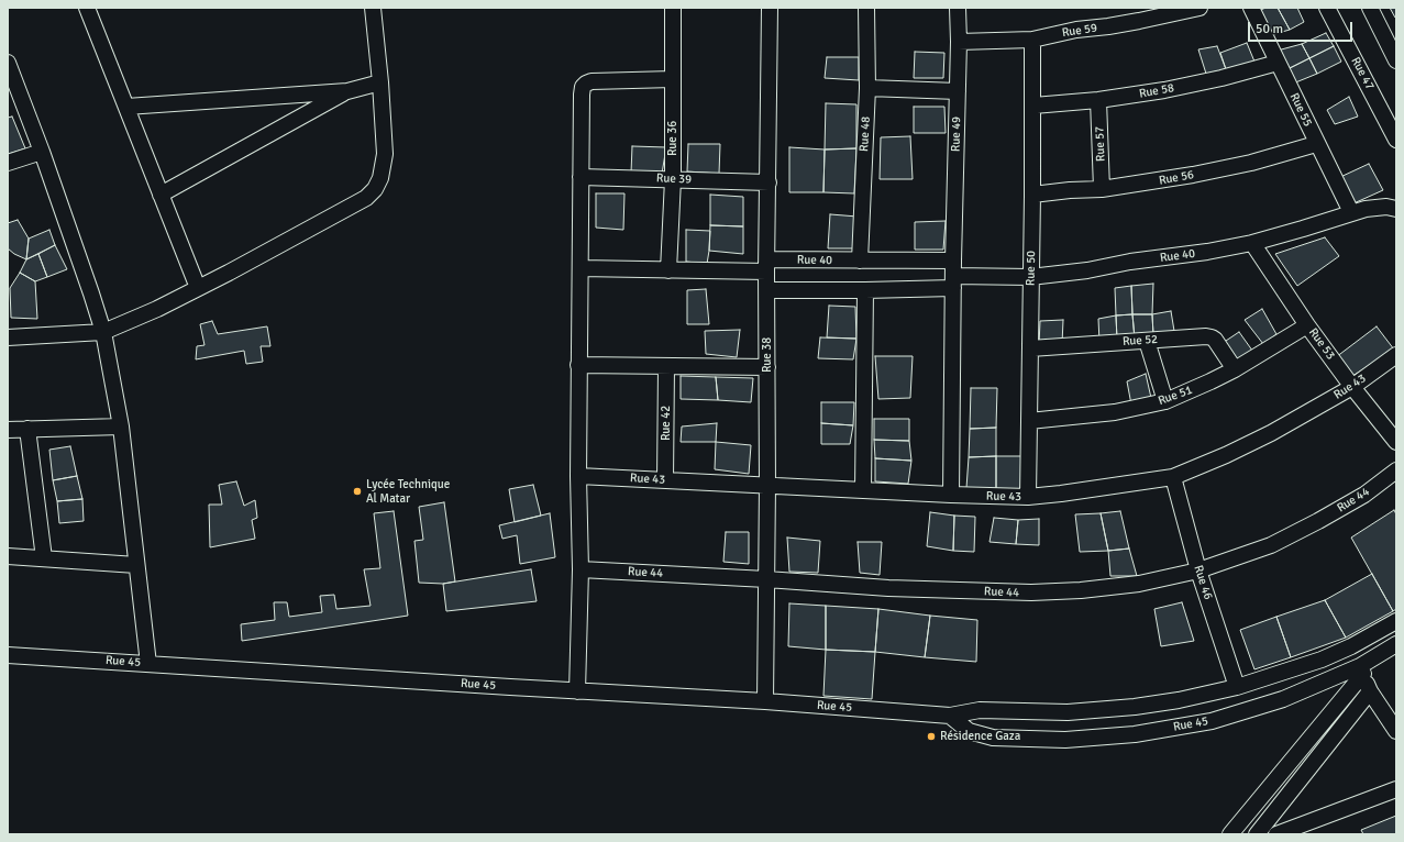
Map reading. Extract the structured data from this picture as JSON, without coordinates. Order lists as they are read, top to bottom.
{
  "streets": {
    "street": [
      "Rue 59",
      "Rue 47",
      "Rue 58",
      "Rue 55",
      "Rue 48",
      "Rue 49",
      "Rue 36",
      "Rue 57",
      "Rue 56",
      "Rue 39",
      "Rue 40",
      "Rue 50",
      "Rue 52",
      "Rue 53",
      "Rue 38",
      "Rue 43",
      "Rue 51",
      "Rue 42",
      "Rue 44",
      "Rue 46",
      "Rue 45"
    ]
  },
  "crossings": [
    ["Rue 59", "Rue 49"],
    ["Rue 59", "Rue 50"],
    ["Rue 58", "Rue 55"],
    ["Rue 58", "Rue 57"],
    ["Rue 58", "Rue 50"],
    ["Rue 55", "Rue 56"],
    ["Rue 55", "Rue 40"],
    ["Rue 48", "Rue 40"],
    ["Rue 49", "Rue 40"],
    ["Rue 49", "Rue 43"],
    ["Rue 36", "Rue 39"],
    ["Rue 36", "Rue 40"],
    ["Rue 57", "Rue 56"],
    ["Rue 56", "Rue 50"],
    ["Rue 39", "Rue 38"],
    ["Rue 40", "Rue 50"],
    ["Rue 40", "Rue 53"],
    ["Rue 40", "Rue 38"],
    ["Rue 50", "Rue 52"],
    ["Rue 50", "Rue 43"],
    ["Rue 50", "Rue 51"],
    ["Rue 52", "Rue 51"],
    ["Rue 53", "Rue 43"],
    ["Rue 53", "Rue 51"],
    ["Rue 38", "Rue 43"],
    ["Rue 38", "Rue 44"],
    ["Rue 38", "Rue 45"],
    ["Rue 43", "Rue 42"],
    ["Rue 43", "Rue 46"],
    ["Rue 44", "Rue 46"],
    ["Rue 46", "Rue 45"]
  ],
  "places": ["Lycée Technique Al Matar", "Résidence Gaza"],
  "scale_bar": "50 m"
}
